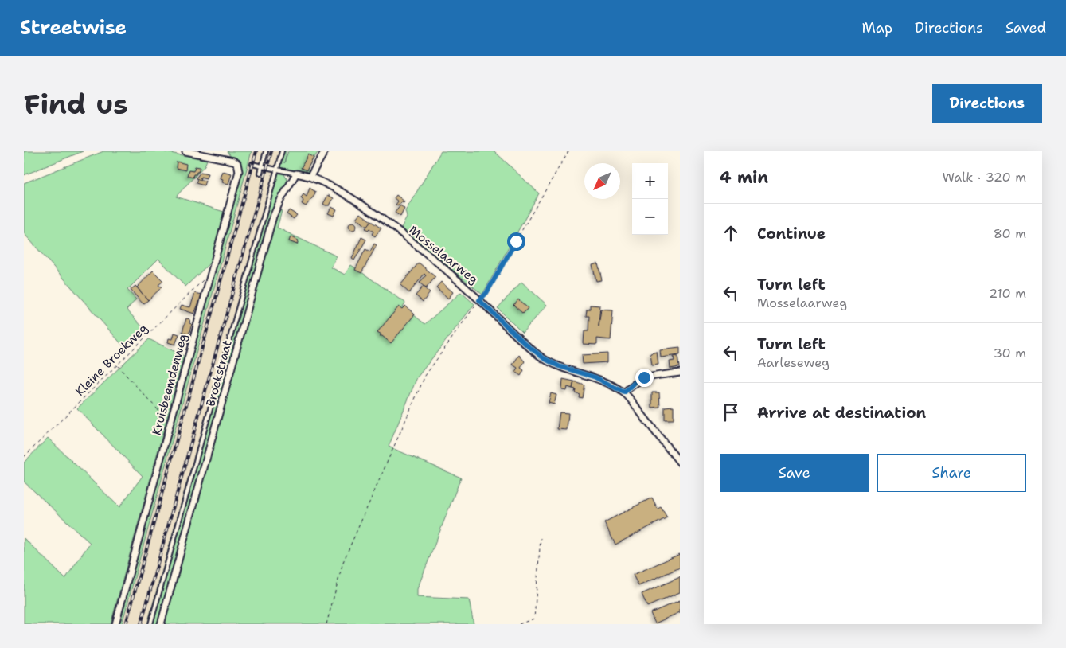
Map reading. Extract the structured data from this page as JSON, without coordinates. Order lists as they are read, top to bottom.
{
  "streets": {
    "street": ["Mosselaarweg", "Broekstraat", "Kruisbeemdenweg"],
    "path": ["Kleine Broekweg"]
  },
  "crossings": [
    ["Kleine Broekweg", "Kruisbeemdenweg"]
  ],
  "north": "bottom left",
  "page": {
    "header": "Streetwise",
    "nav": ["Map", "Directions", "Saved"],
    "buttons": [
      "Directions",
      ["Save", "Share"]
    ],
    "title": "Find us",
    "heading": ["4 min", "Walk · 320 m"],
    "map_buttons": ["+", "−"],
    "list": [
      ["Continue", "80 m"],
      ["Turn left", "Mosselaarweg", "210 m"],
      ["Turn left", "Aarleseweg", "30 m"],
      "Arrive at destination"
    ]
  }
}
